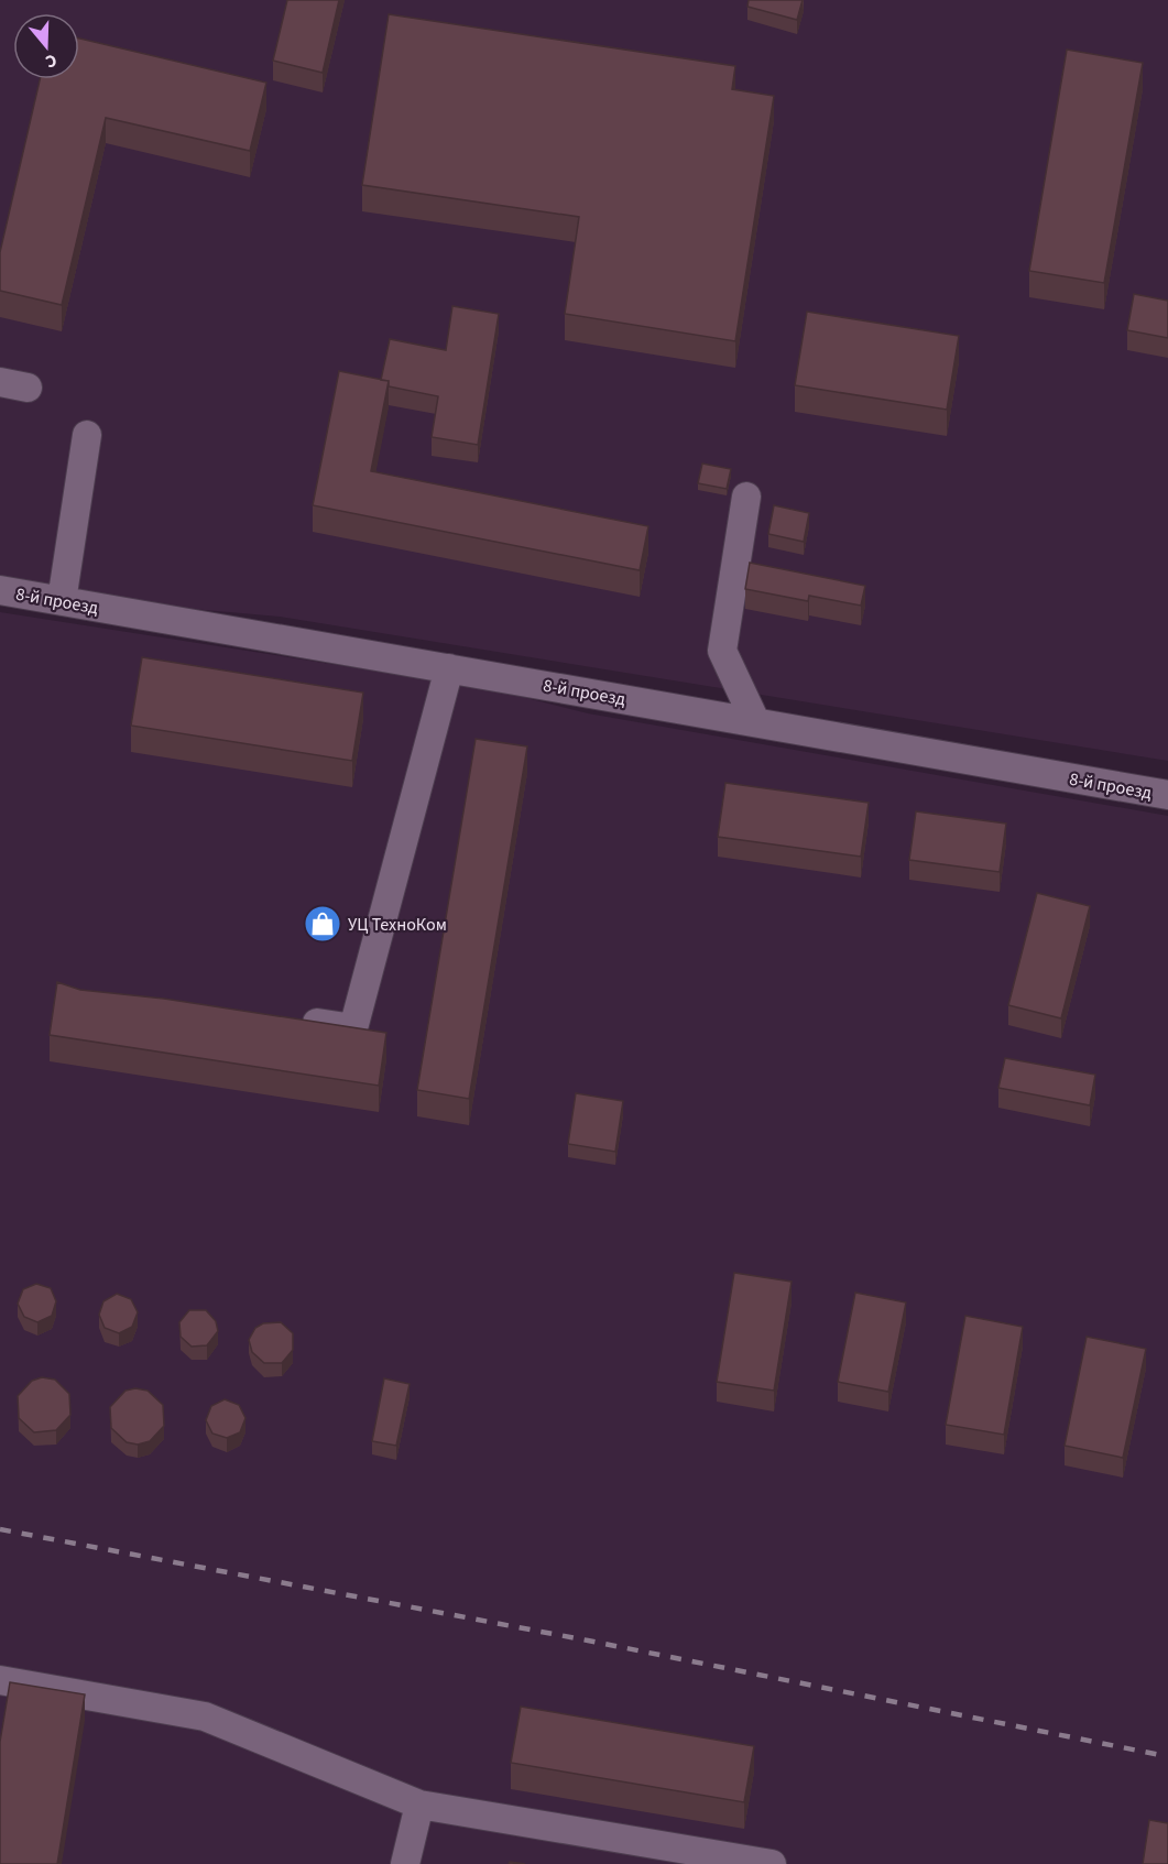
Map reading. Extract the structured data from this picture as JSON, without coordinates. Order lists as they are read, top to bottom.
{
  "streets": {
    "street": ["8-й проезд"]
  },
  "places": {
    "shop": ["УЦ ТехноКом"]
  },
  "north": "bottom"
}
